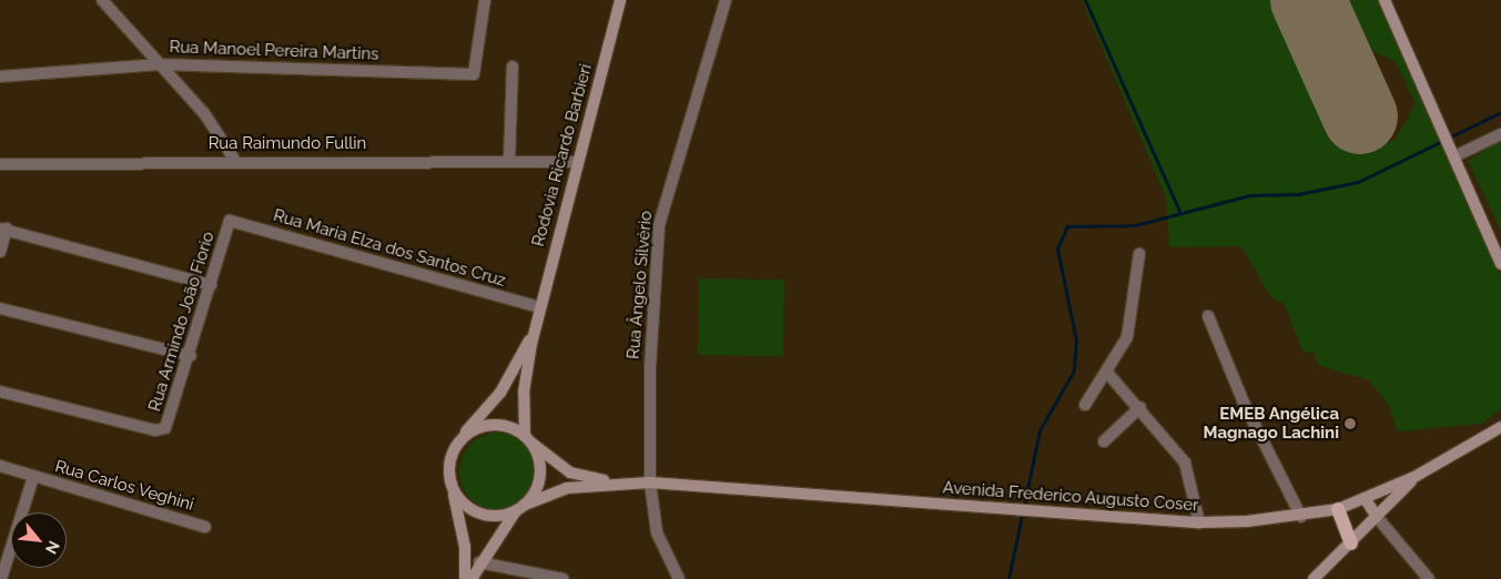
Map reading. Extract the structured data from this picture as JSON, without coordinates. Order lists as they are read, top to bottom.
{
  "streets": {
    "main road": ["Rodovia Ricardo Barbieri", "Avenida Frederico Augusto Coser"],
    "street": [
      "Rua Manoel Pereira Martins",
      "Rua Raimundo Fullin",
      "Rua Maria Elza dos Santos Cruz",
      "Rua Ângelo Silvério",
      "Rua Armindo João Fiorio",
      "Rua Carlos Veghini"
    ]
  },
  "crossings": [
    ["Rua Raimundo Fullin", "Rodovia Ricardo Barbieri"],
    ["Rodovia Ricardo Barbieri", "Rua Maria Elza dos Santos Cruz"],
    ["Rua Maria Elza dos Santos Cruz", "Rua Armindo João Fiorio"],
    ["Rua Ângelo Silvério", "Avenida Frederico Augusto Coser"]
  ],
  "places": ["EMEB Angélica Magnago Lachini"],
  "north": "bottom right"
}
